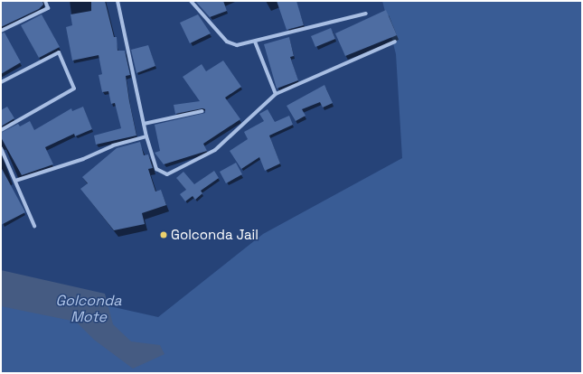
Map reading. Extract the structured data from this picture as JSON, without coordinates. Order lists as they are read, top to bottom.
{
  "water": ["Golconda Mote"],
  "places": ["Golconda Jail"]
}
